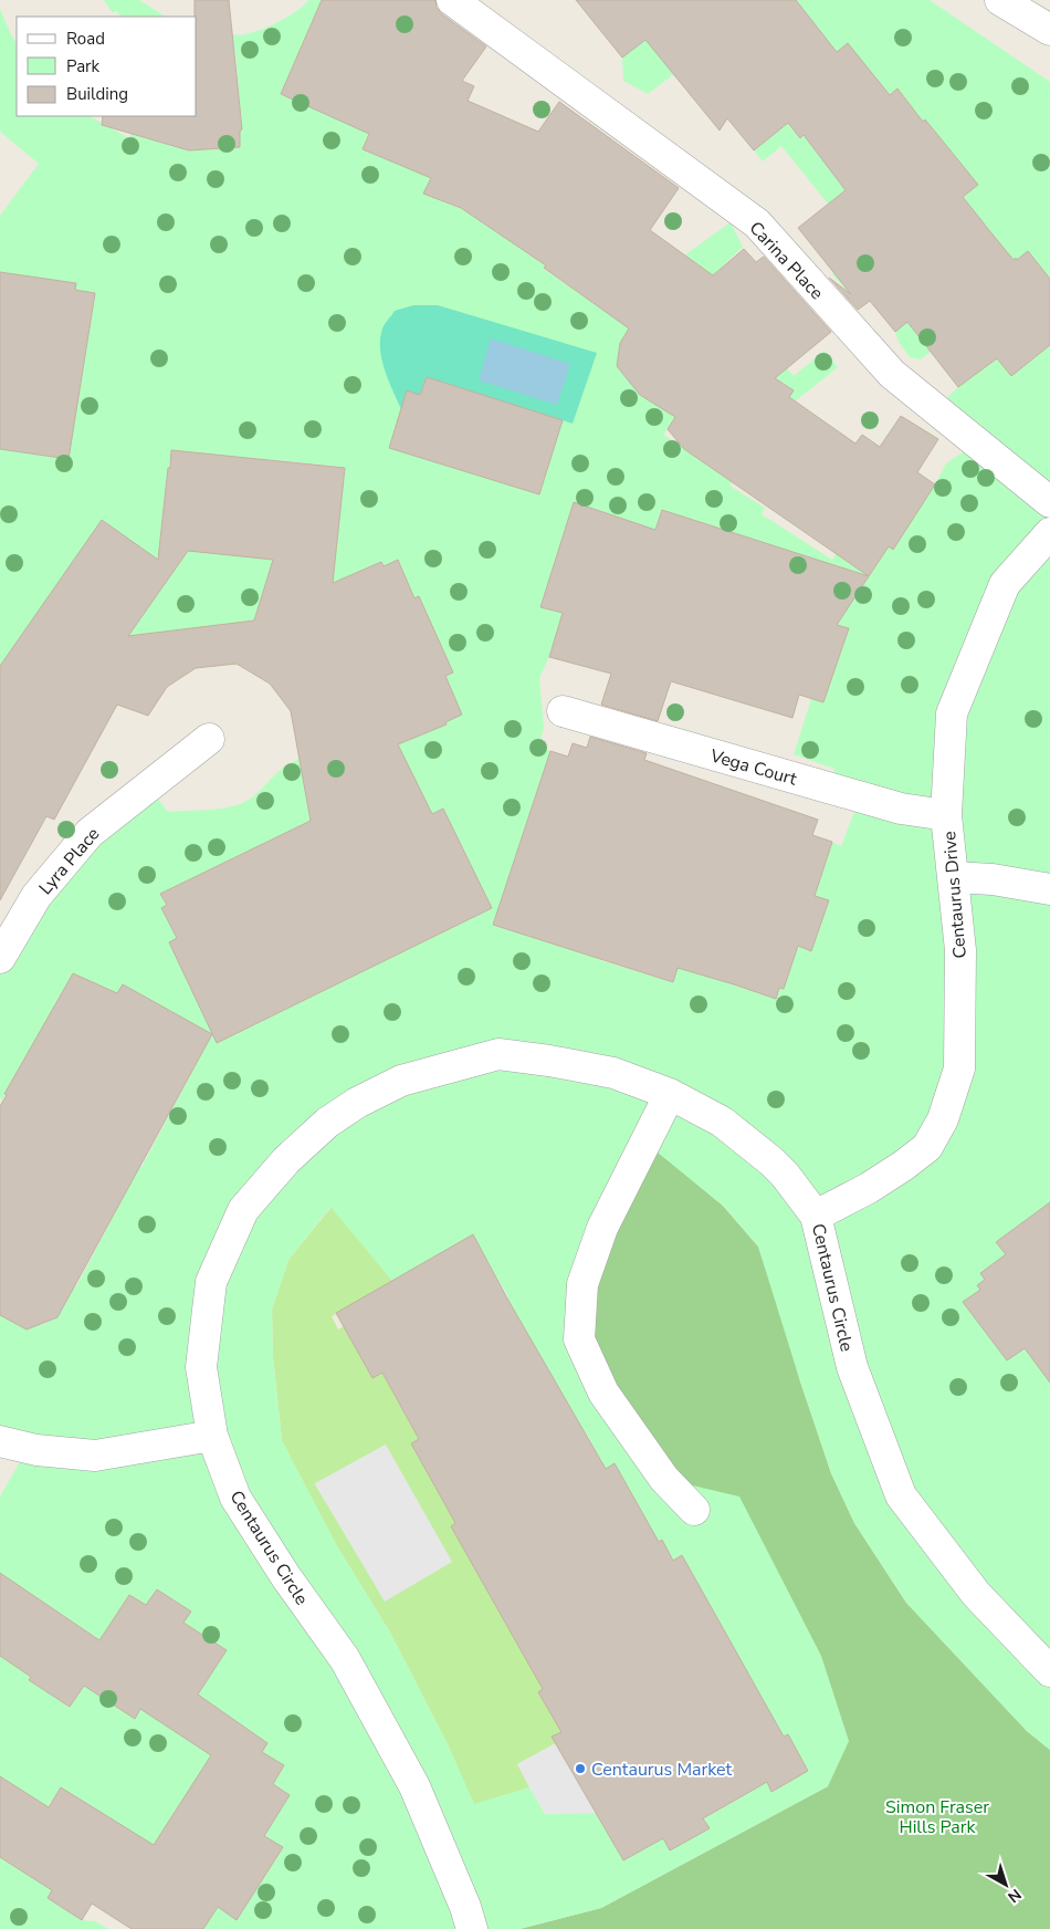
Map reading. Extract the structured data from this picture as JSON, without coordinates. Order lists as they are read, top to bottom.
{
  "streets": {
    "street": [
      "Carina Place",
      "Vega Court",
      "Lyra Place",
      "Centaurus Drive",
      "Centaurus Circle"
    ]
  },
  "crossings": [
    ["Vega Court", "Centaurus Drive"],
    ["Centaurus Drive", "Centaurus Circle"]
  ],
  "parks": ["Simon Fraser Hills Park"],
  "places": ["Centaurus Market"],
  "legend": ["Road", "Park", "Building"],
  "north": "bottom right"
}
